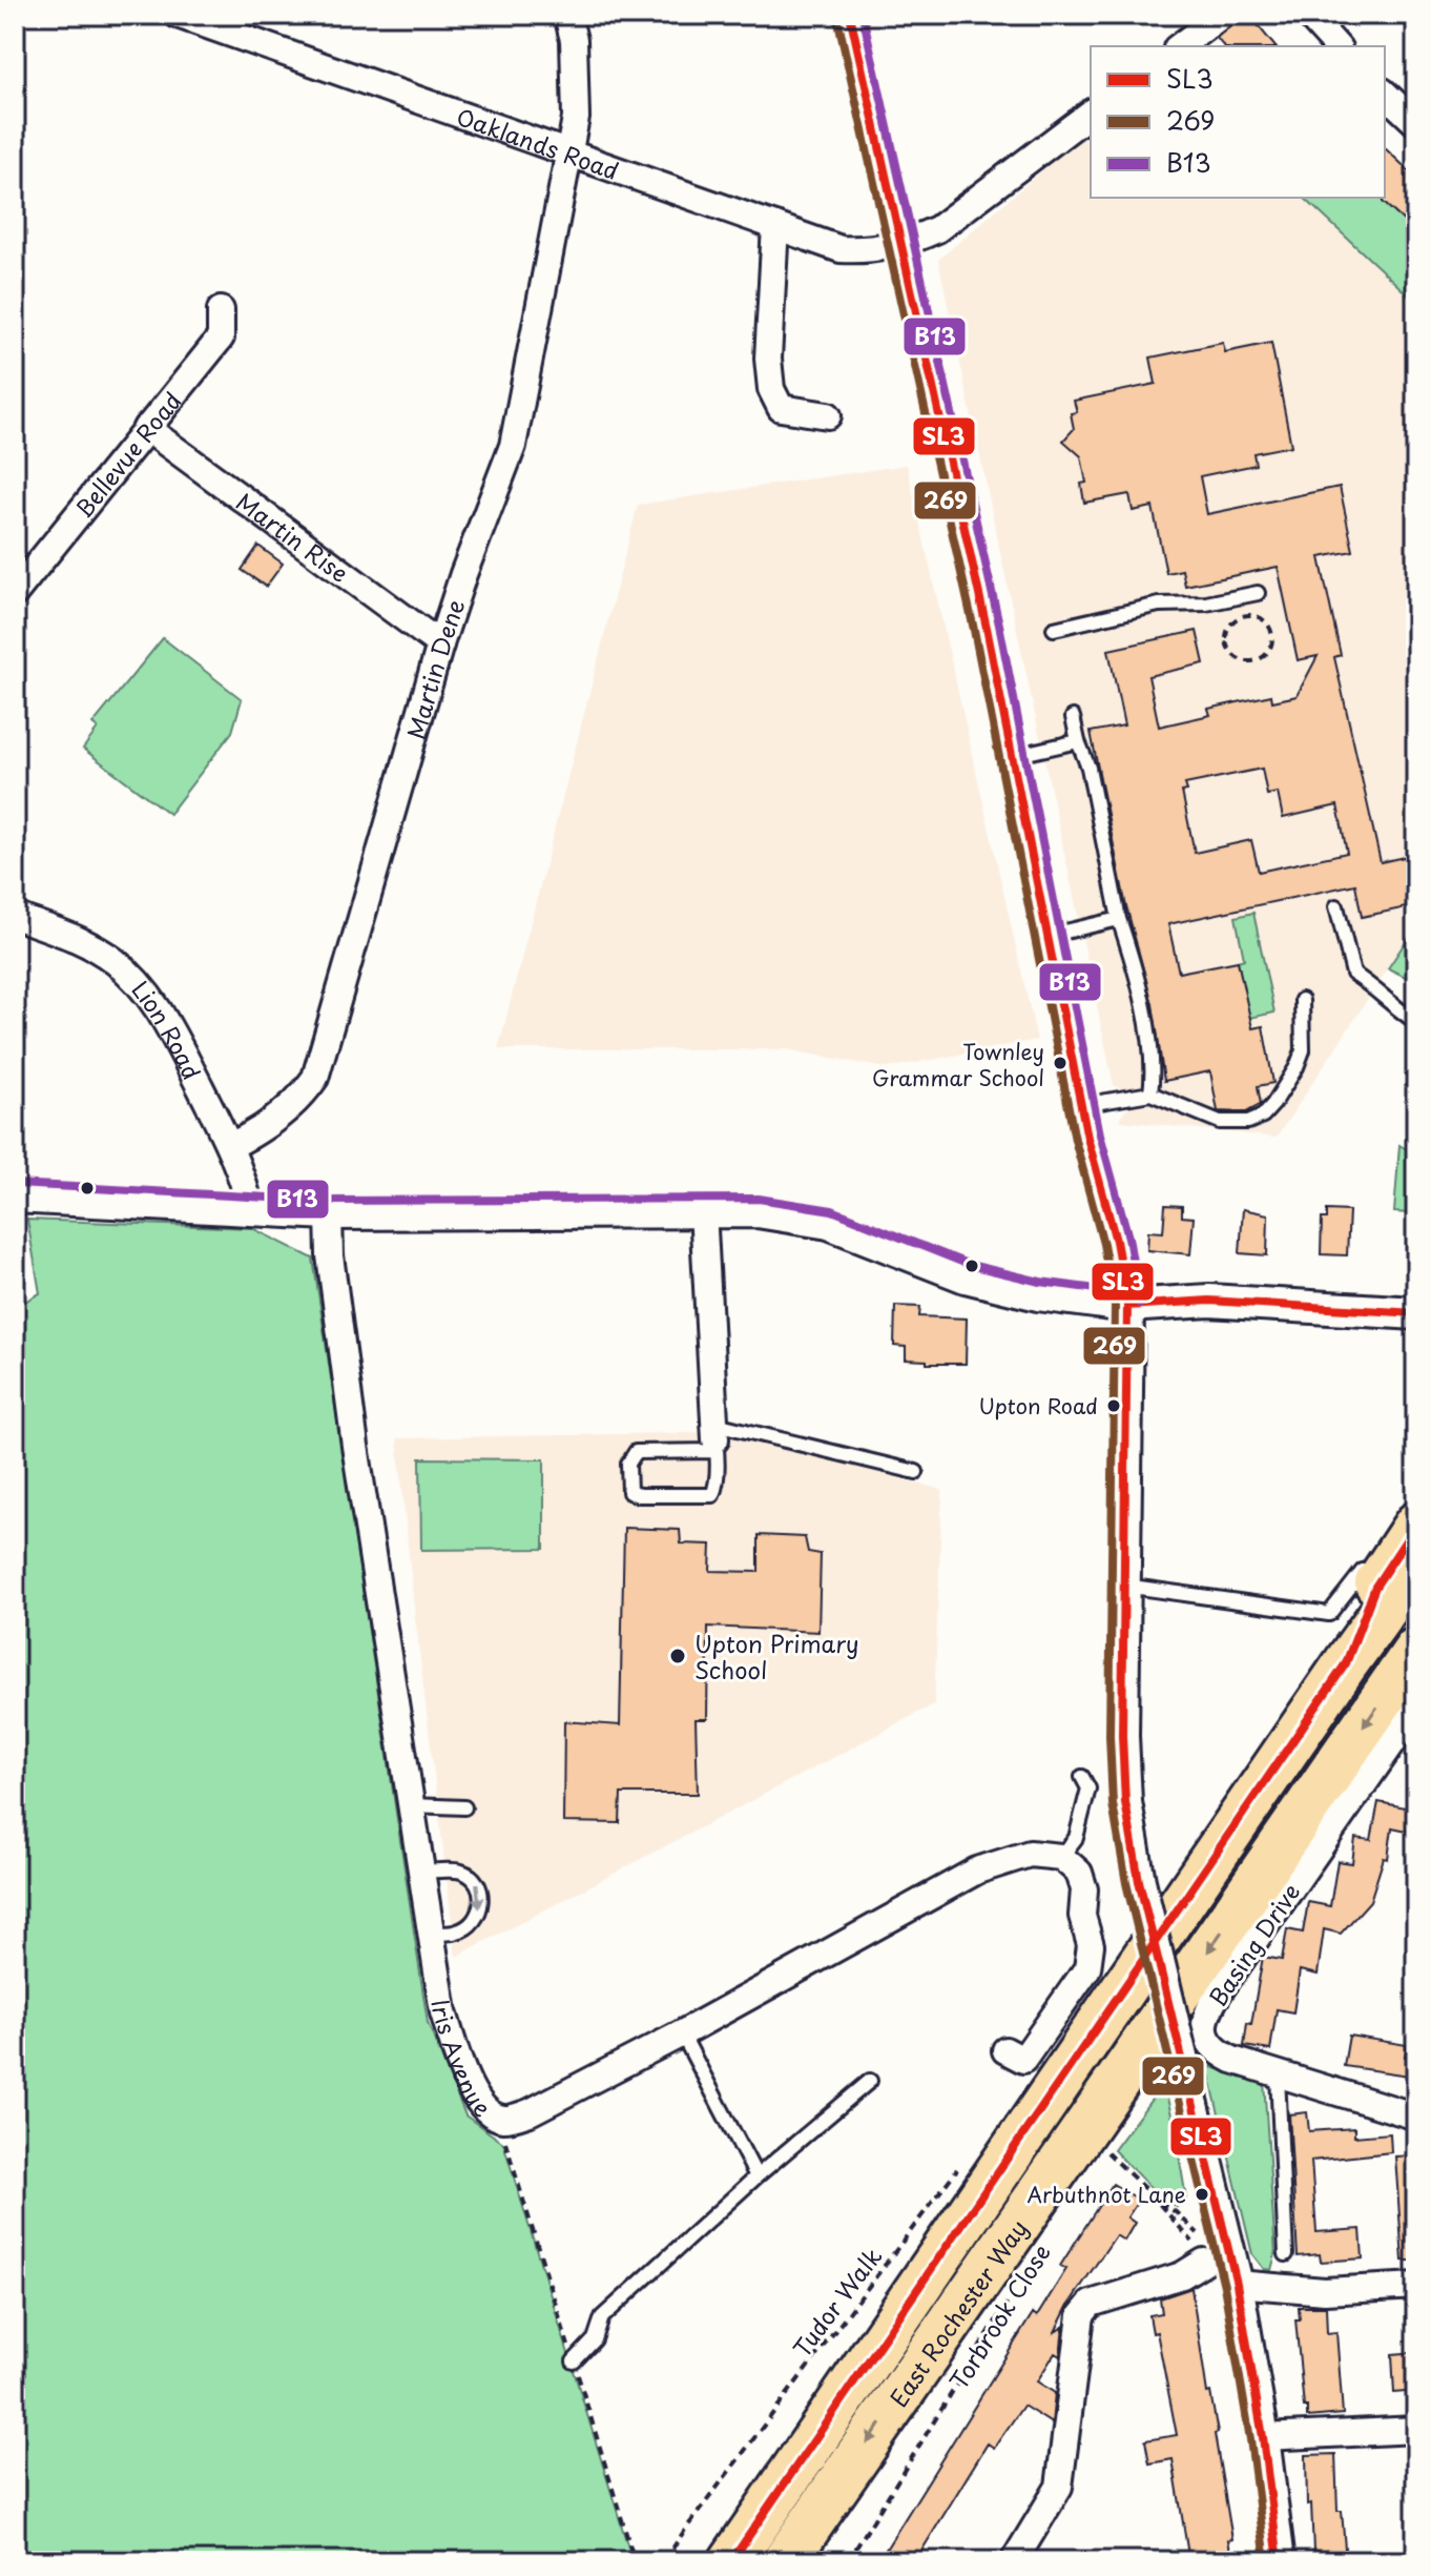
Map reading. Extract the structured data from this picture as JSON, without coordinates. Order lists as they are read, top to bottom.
{
  "streets": {
    "highway": ["East Rochester Way"],
    "street": [
      "Oaklands Road",
      "Bellevue Road",
      "Martin Rise",
      "Martin Dene",
      "Lion Road",
      "Basing Drive",
      "Iris Avenue"
    ],
    "path": ["Tudor Walk", "Torbrook Close"]
  },
  "crossings": [
    ["Oaklands Road", "Martin Dene"],
    ["Bellevue Road", "Martin Rise"],
    ["Martin Rise", "Martin Dene"],
    ["Martin Dene", "Lion Road"]
  ],
  "places": [
    "Townley Grammar School",
    "Upton Road",
    "Upton Primary School",
    "Arbuthnot Lane"
  ],
  "lines": ["transit line SL3", "transit line B13", "transit line 269"],
  "legend": ["SL3", "269", "B13"]
}
